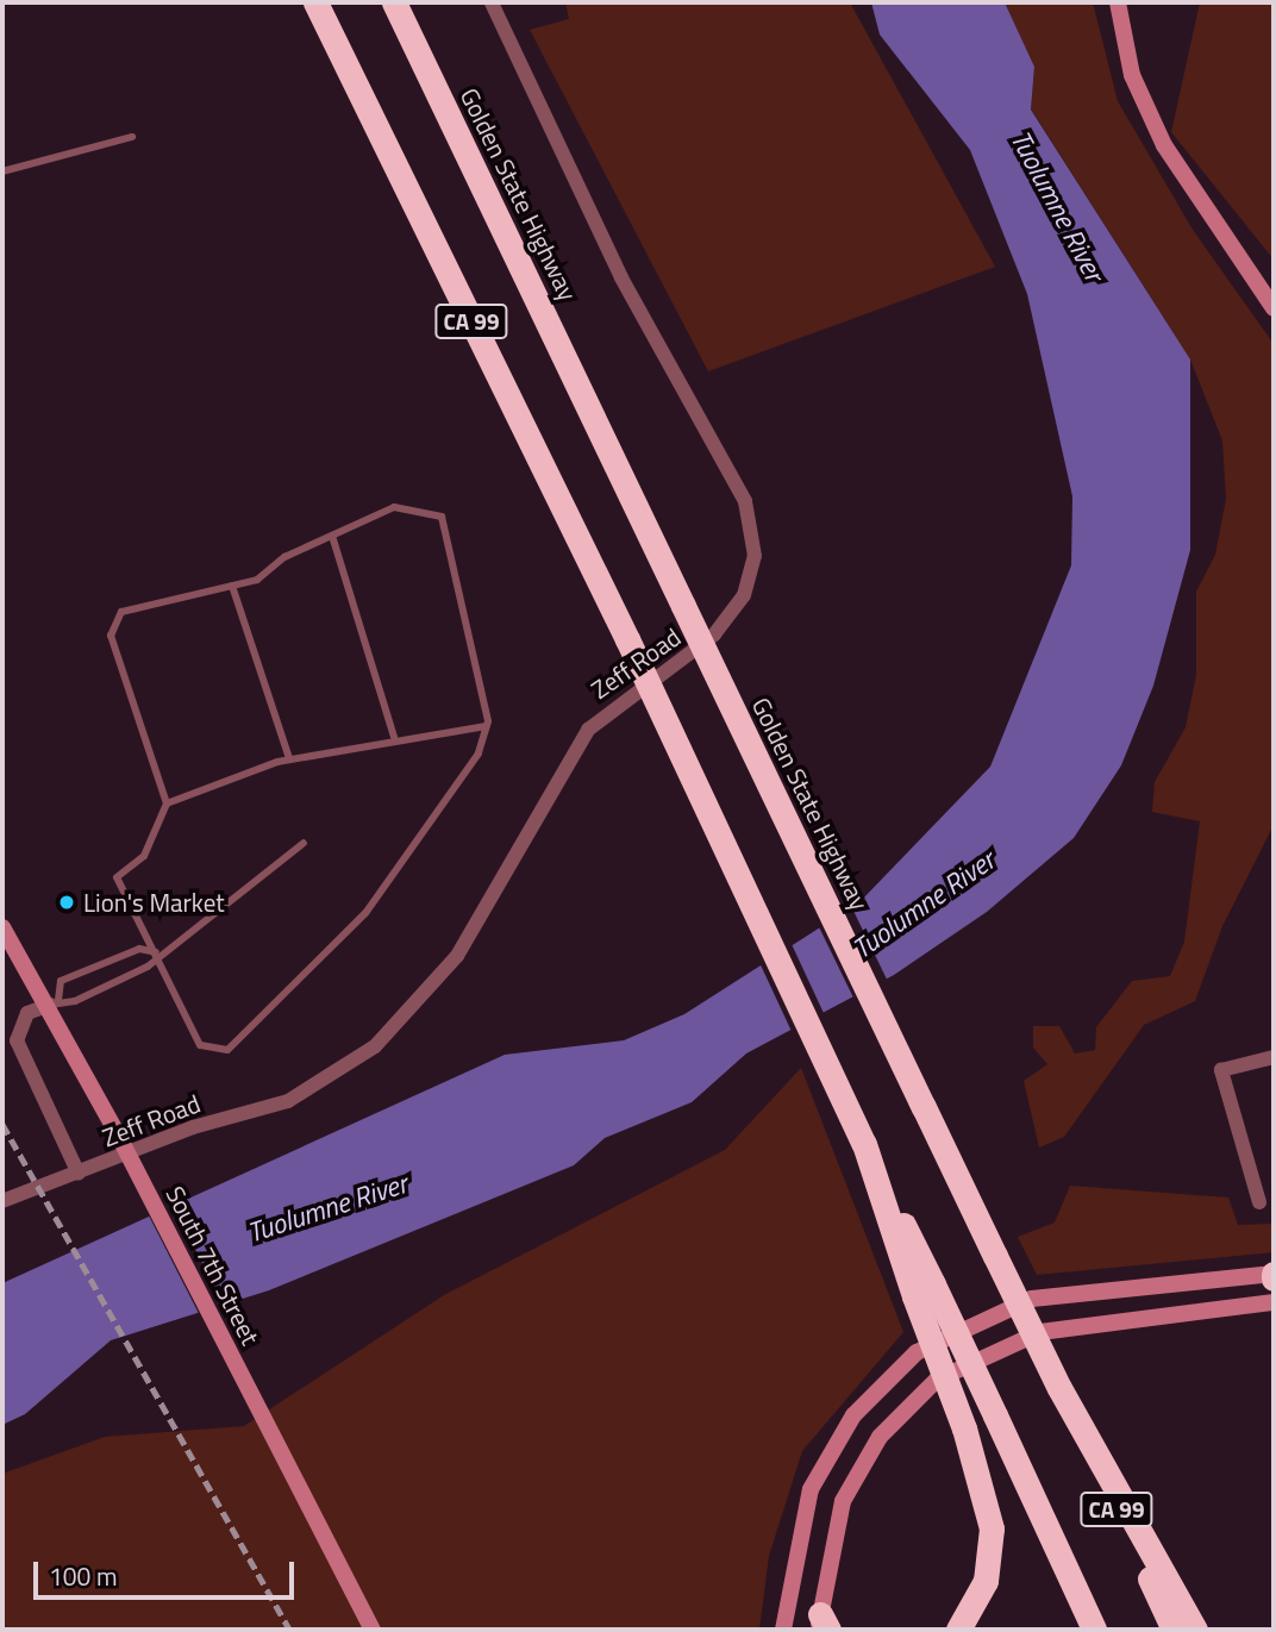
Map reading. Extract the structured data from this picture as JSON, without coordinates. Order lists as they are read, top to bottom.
{
  "streets": {
    "highway": ["Golden State Highway", "CA 99"],
    "main road": ["South 7th Street"],
    "street": ["Zeff Road"]
  },
  "water": ["Tuolumne River"],
  "places": ["Lion's Market"],
  "scale_bar": "100 m"
}
